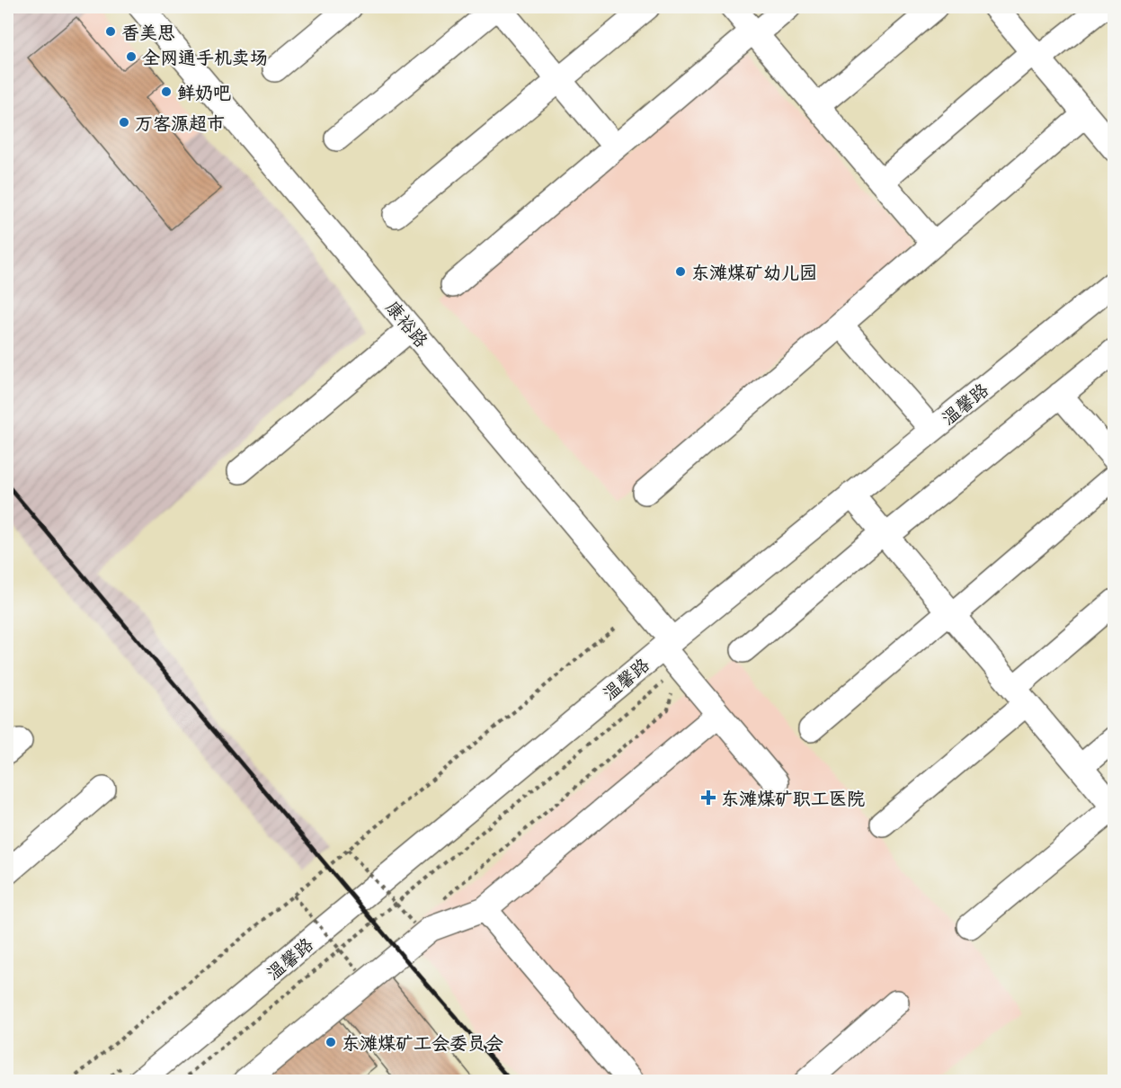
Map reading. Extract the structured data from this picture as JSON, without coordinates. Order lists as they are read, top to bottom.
{
  "streets": {
    "street": ["康裕路", "温馨路"]
  },
  "crossings": [
    ["康裕路", "温馨路"]
  ],
  "places": {
    "other": [
      "香美思",
      "全网通手机卖场",
      "鲜奶吧",
      "万客源超市",
      "东滩煤矿幼儿园",
      "东滩煤矿工会委员会"
    ],
    "health": ["东滩煤矿职工医院"]
  }
}
